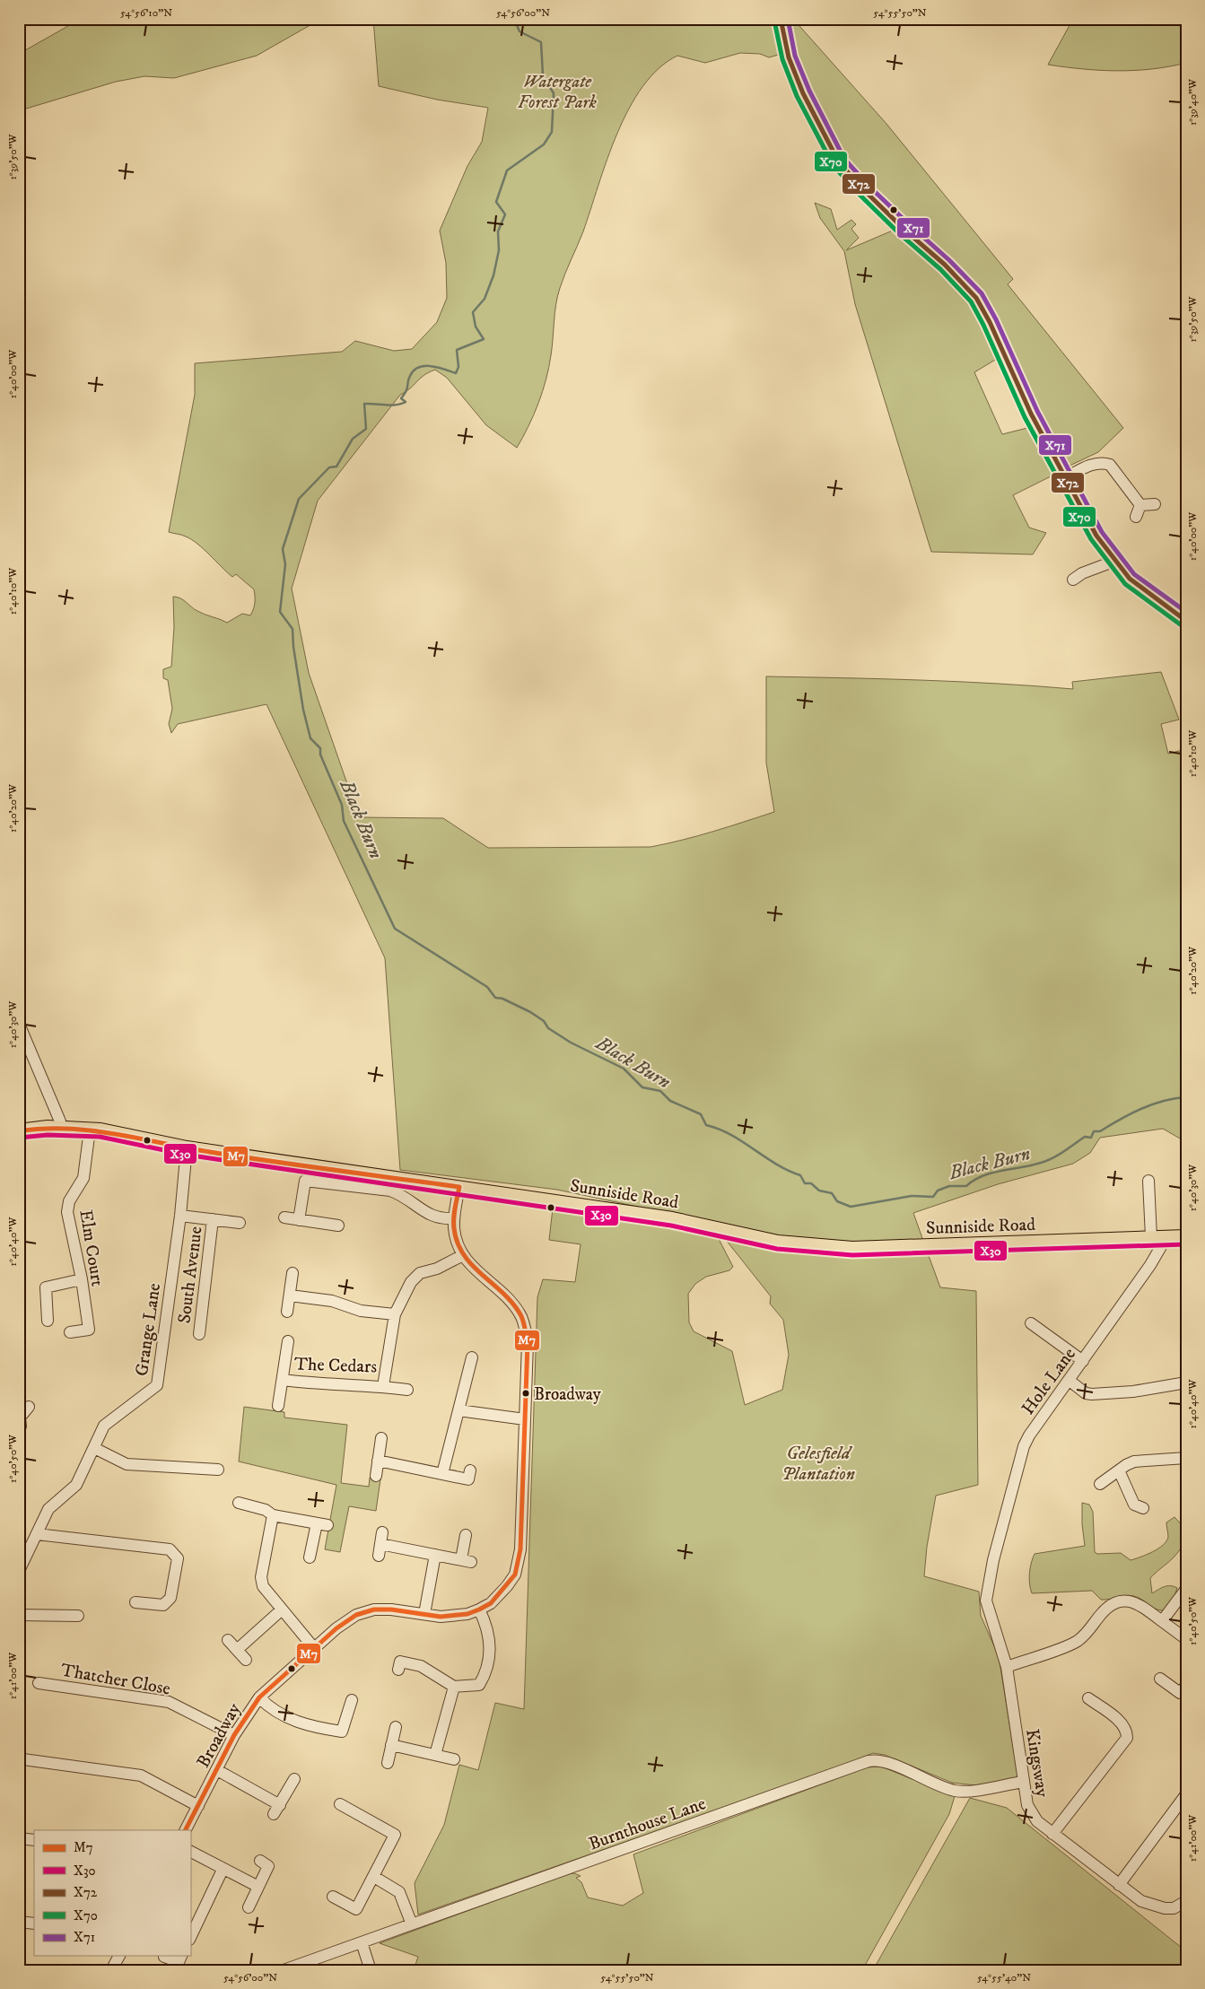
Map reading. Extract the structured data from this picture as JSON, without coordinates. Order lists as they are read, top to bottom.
{
  "streets": {
    "main road": ["Sunniside Road"],
    "street": [
      "Elm Court",
      "South Avenue",
      "Grange Lane",
      "The Cedars",
      "Hole Lane",
      "Thatcher Close",
      "Broadway",
      "Kingsway",
      "Burnthouse Lane"
    ]
  },
  "crossings": [
    ["Sunniside Road", "Elm Court"],
    ["Sunniside Road", "Grange Lane"],
    ["Sunniside Road", "Hole Lane"],
    ["Sunniside Road", "Broadway"],
    ["The Cedars", "Broadway"],
    ["Hole Lane", "Kingsway"],
    ["Thatcher Close", "Broadway"],
    ["Kingsway", "Burnthouse Lane"]
  ],
  "water": ["Black Burn"],
  "parks": ["Watergate Forest Park", "Gelesfield Plantation"],
  "places": ["Broadway"],
  "lines": [
    "transit line X72",
    "transit line X71",
    "transit line X70",
    "transit line M7",
    "transit line X30"
  ],
  "legend": [
    "M7",
    "X30",
    "X72",
    "X70",
    "X71"
  ],
  "coordinates": [
    "54°56'10\"N",
    "54°56'00\"N",
    "54°55'50\"N",
    "1°39'40\"W",
    "1°39'50\"W",
    "1°40'00\"W",
    "1°40'10\"W",
    "1°40'20\"W",
    "1°40'30\"W",
    "1°40'40\"W",
    "1°40'50\"W",
    "1°41'00\"W",
    "54°55'40\"N"
  ]
}
